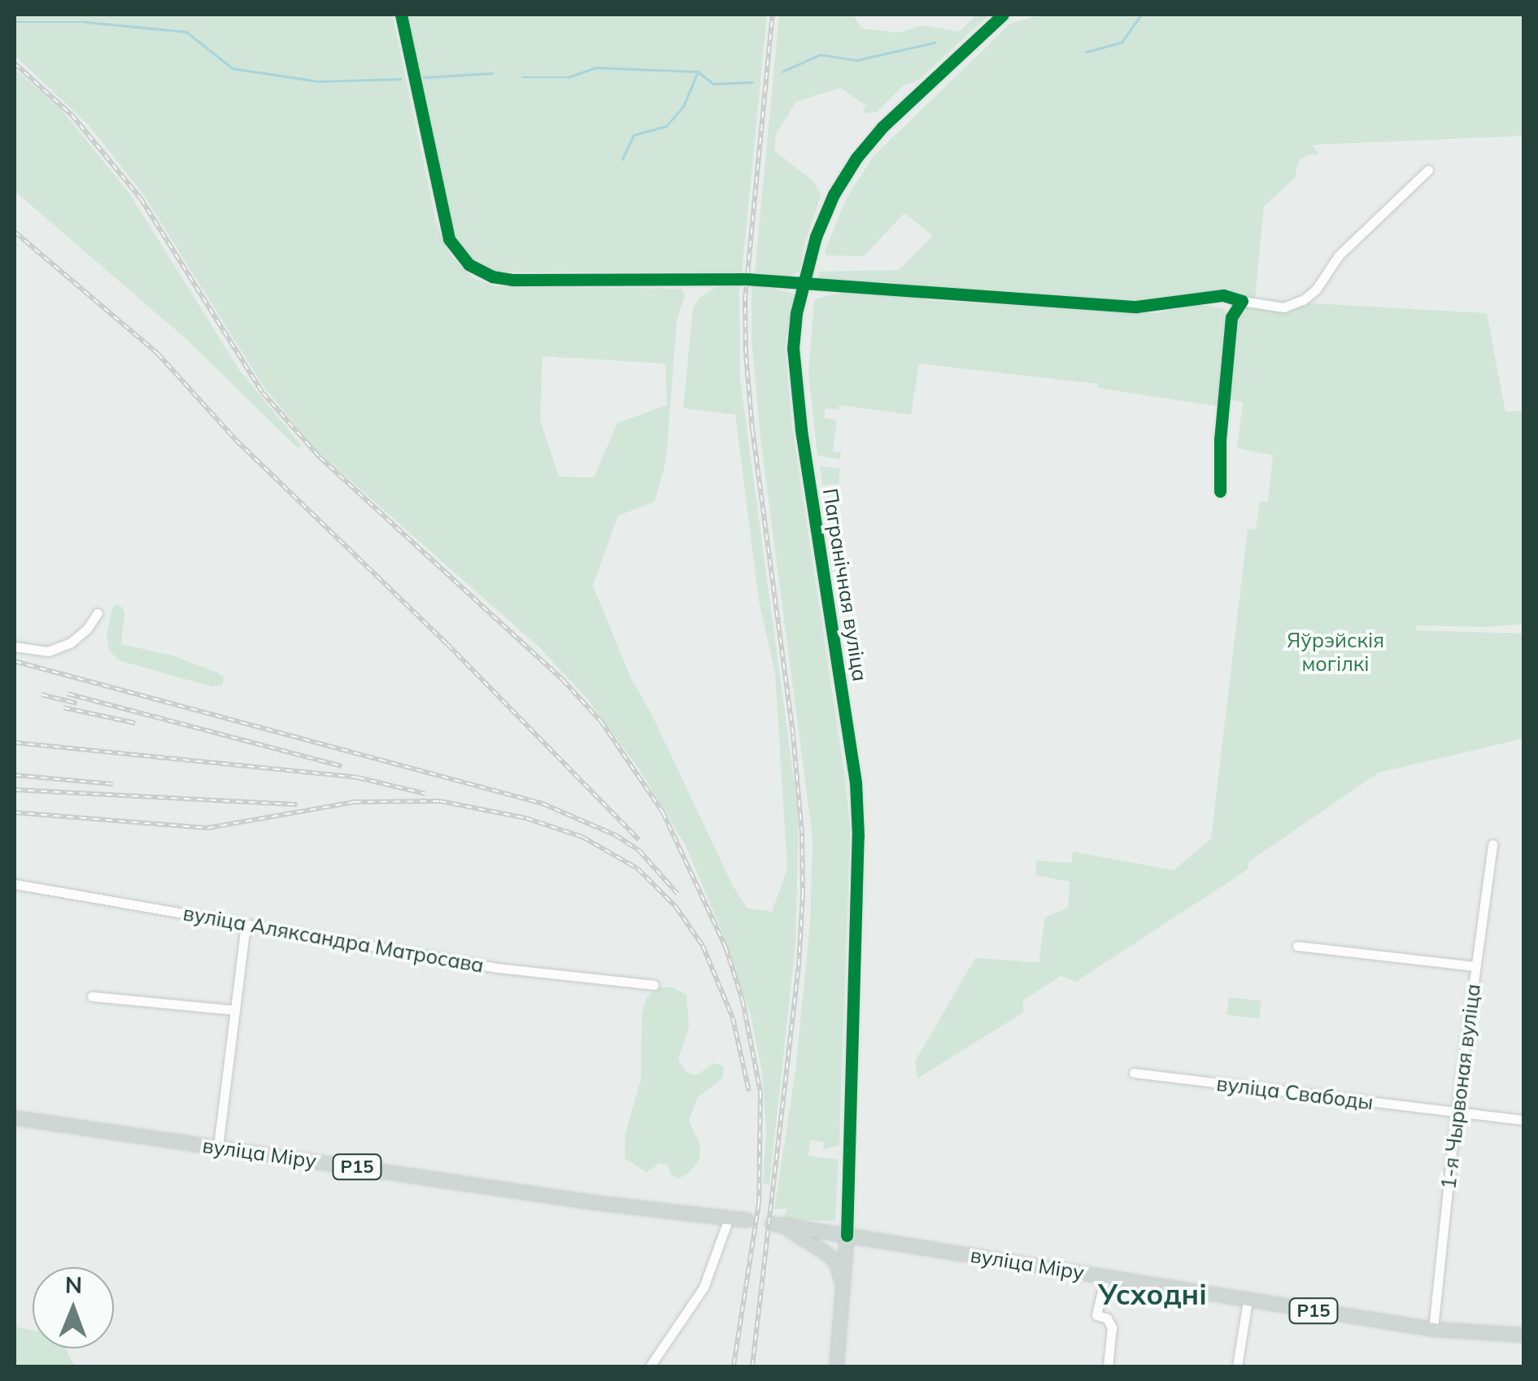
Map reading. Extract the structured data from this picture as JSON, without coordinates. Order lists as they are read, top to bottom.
{
  "streets": {
    "main road": ["Пагранічная вуліца", "вуліца Міру", "Р15"],
    "street": ["вуліца Аляксандра Матросава", "1-я Чырвоная вуліца", "вуліца Свабоды"]
  },
  "crossings": [
    ["Пагранічная вуліца", "вуліца Міру"],
    ["1-я Чырвоная вуліца", "вуліца Свабоды"],
    ["1-я Чырвоная вуліца", "вуліца Міру"]
  ],
  "districts": ["Усходні"],
  "parks": ["Яўрэйскія могілкі"],
  "north": "top"
}
